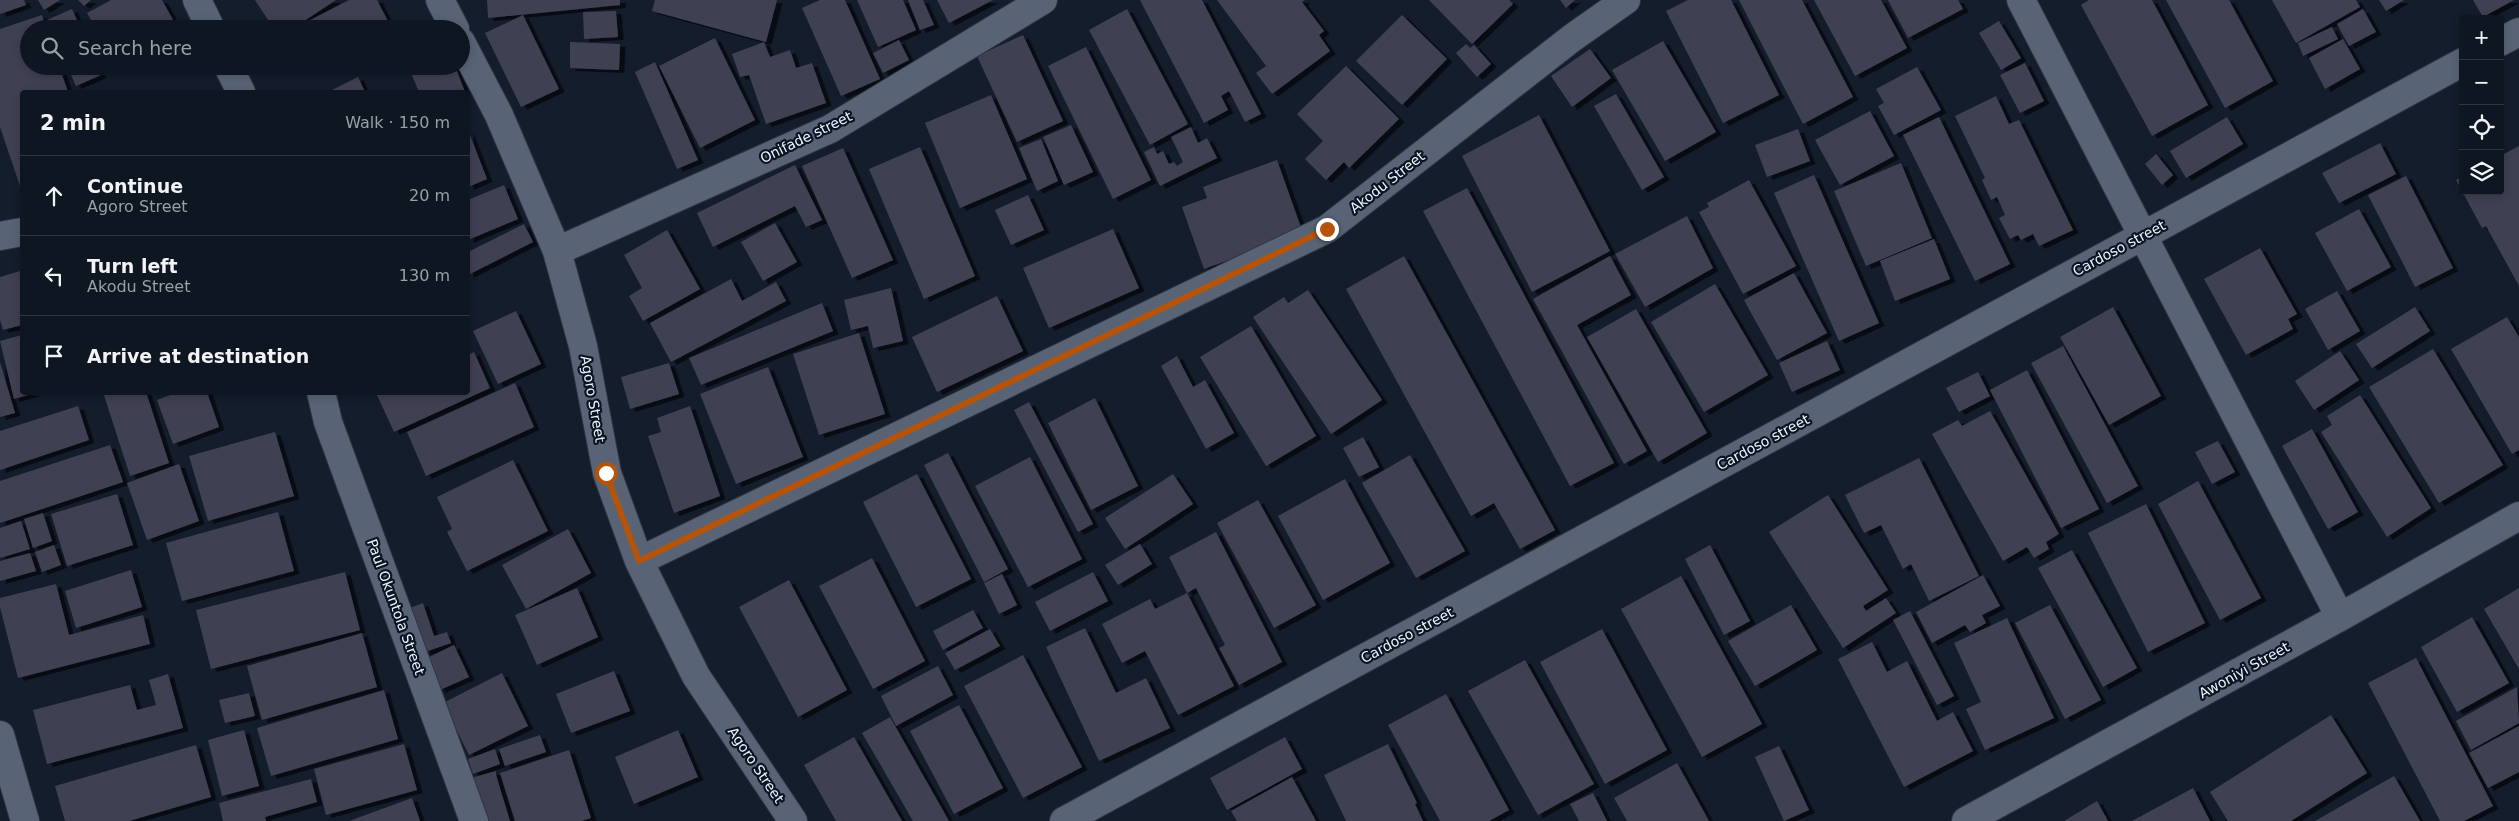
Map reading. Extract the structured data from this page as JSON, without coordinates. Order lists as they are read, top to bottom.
{
  "streets": {
    "street": [
      "Onifade street",
      "Akodu Street",
      "Cardoso street",
      "Agoro Street",
      "Paul Okuntola Street",
      "Awoniyi Street"
    ]
  },
  "crossings": [
    ["Onifade street", "Agoro Street"],
    ["Akodu Street", "Agoro Street"]
  ],
  "page": {
    "map_buttons": ["+", "−"],
    "search": "Search here",
    "heading": ["2 min", "Walk · 150 m"],
    "list": [
      ["Continue", "Agoro Street", "20 m"],
      ["Turn left", "Akodu Street", "130 m"],
      "Arrive at destination"
    ]
  }
}
